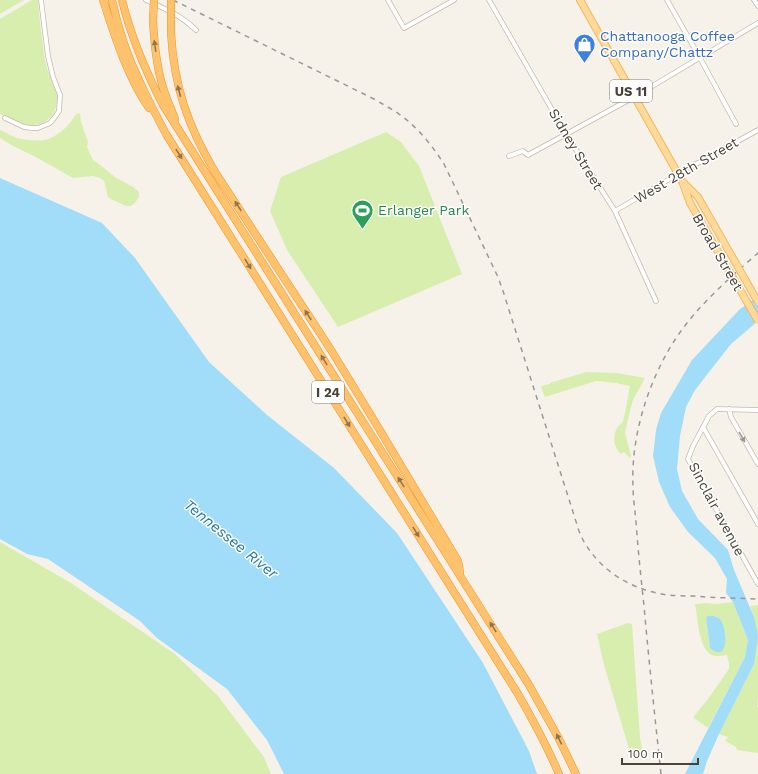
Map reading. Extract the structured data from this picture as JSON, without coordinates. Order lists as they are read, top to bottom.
{
  "streets": {
    "highway": ["I 24"],
    "main road": ["US 11", "Broad Street"],
    "street": ["Sidney Street", "West 28th Street", "Sinclair avenue"]
  },
  "crossings": [
    ["Sidney Street", "West 28th Street"],
    ["West 28th Street", "Broad Street"]
  ],
  "water": ["Tennessee River"],
  "places": {
    "shop": ["Chattanooga Coffee Company/Chattz"],
    "sports": ["Erlanger Park"]
  },
  "scale_bar": "100 m"
}
